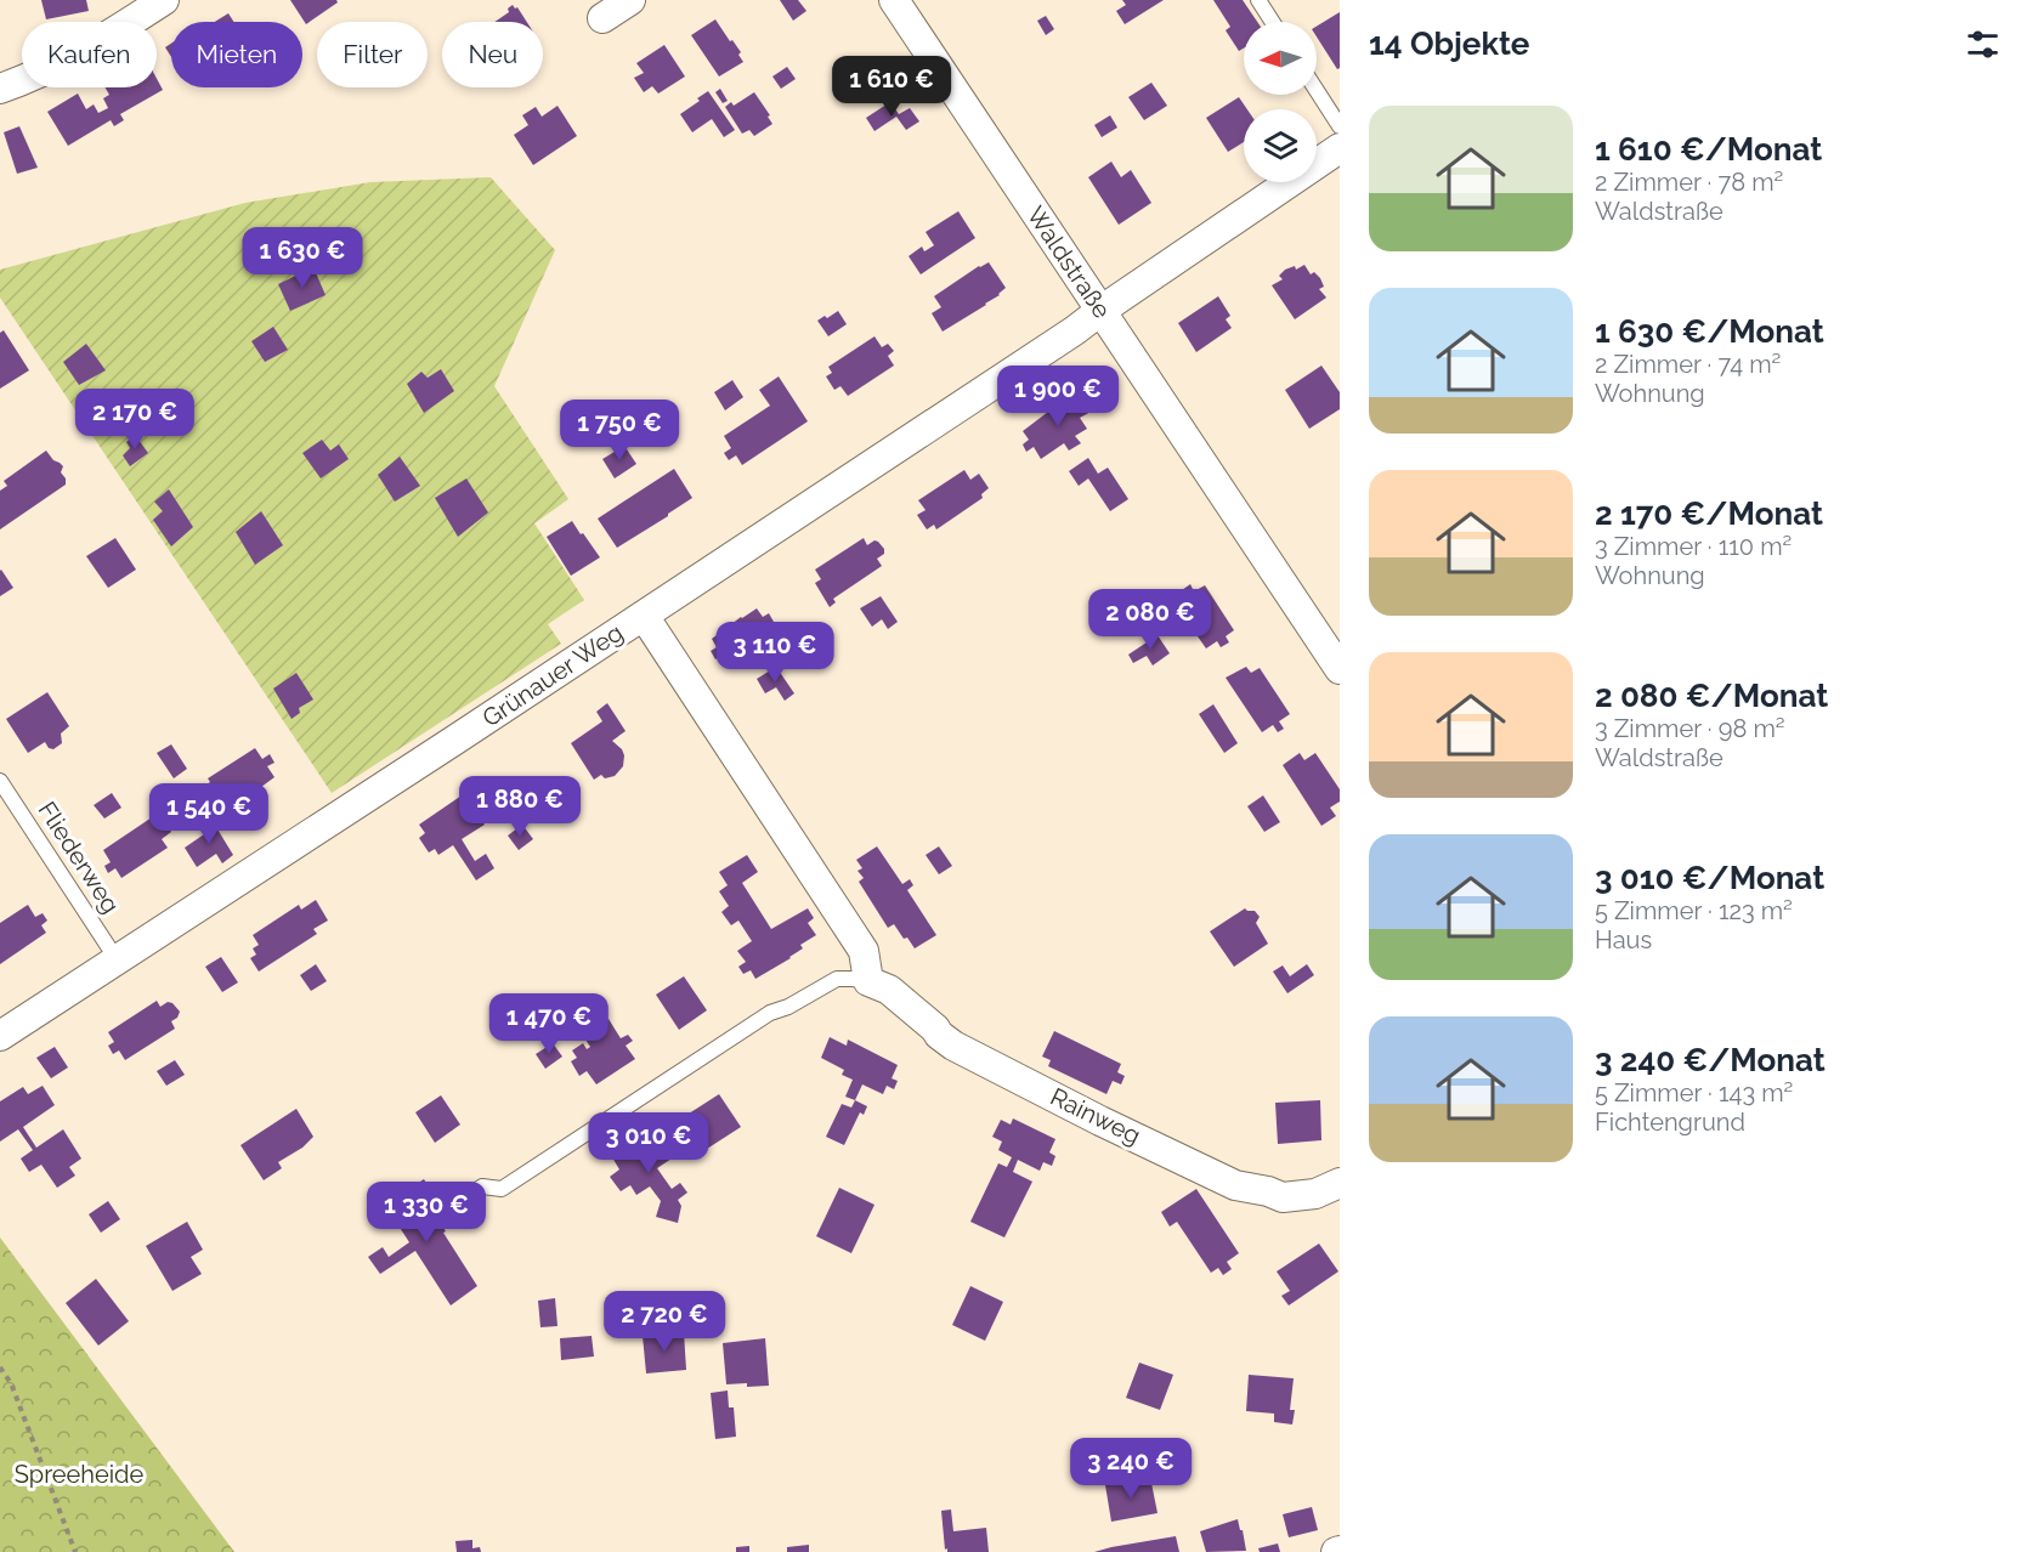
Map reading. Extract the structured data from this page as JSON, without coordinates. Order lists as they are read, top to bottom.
{
  "streets": {
    "street": ["Waldstraße", "Grünauer Weg", "Rainweg"],
    "lane": ["Fliederweg"]
  },
  "crossings": [
    ["Waldstraße", "Grünauer Weg"],
    ["Grünauer Weg", "Fliederweg"]
  ],
  "parks": ["Spreeheide"],
  "north": "left",
  "page": {
    "heading": "14 Objekte",
    "chip": [
      "Kaufen",
      "Mieten",
      "Filter",
      "Neu"
    ],
    "price": [
      "1 610 €",
      "1 630 €",
      "1 900 €",
      "2 170 €",
      "1 750 €",
      "2 080 €",
      "3 110 €",
      "1 880 €",
      "1 540 €",
      "1 470 €",
      "3 010 €",
      "1 330 €",
      "2 720 €",
      "3 240 €"
    ],
    "list": [
      {
        "name": "1 610 €/Monat",
        "note": "2 Zimmer · 78 m² · Waldstraße"
      },
      {
        "name": "1 630 €/Monat",
        "note": "2 Zimmer · 74 m² · Wohnung"
      },
      {
        "name": "2 170 €/Monat",
        "note": "3 Zimmer · 110 m² · Wohnung"
      },
      {
        "name": "2 080 €/Monat",
        "note": "3 Zimmer · 98 m² · Waldstraße"
      },
      {
        "name": "3 010 €/Monat",
        "note": "5 Zimmer · 123 m² · Haus"
      },
      {
        "name": "3 240 €/Monat",
        "note": "5 Zimmer · 143 m² · Fichtengrund"
      }
    ]
  }
}
